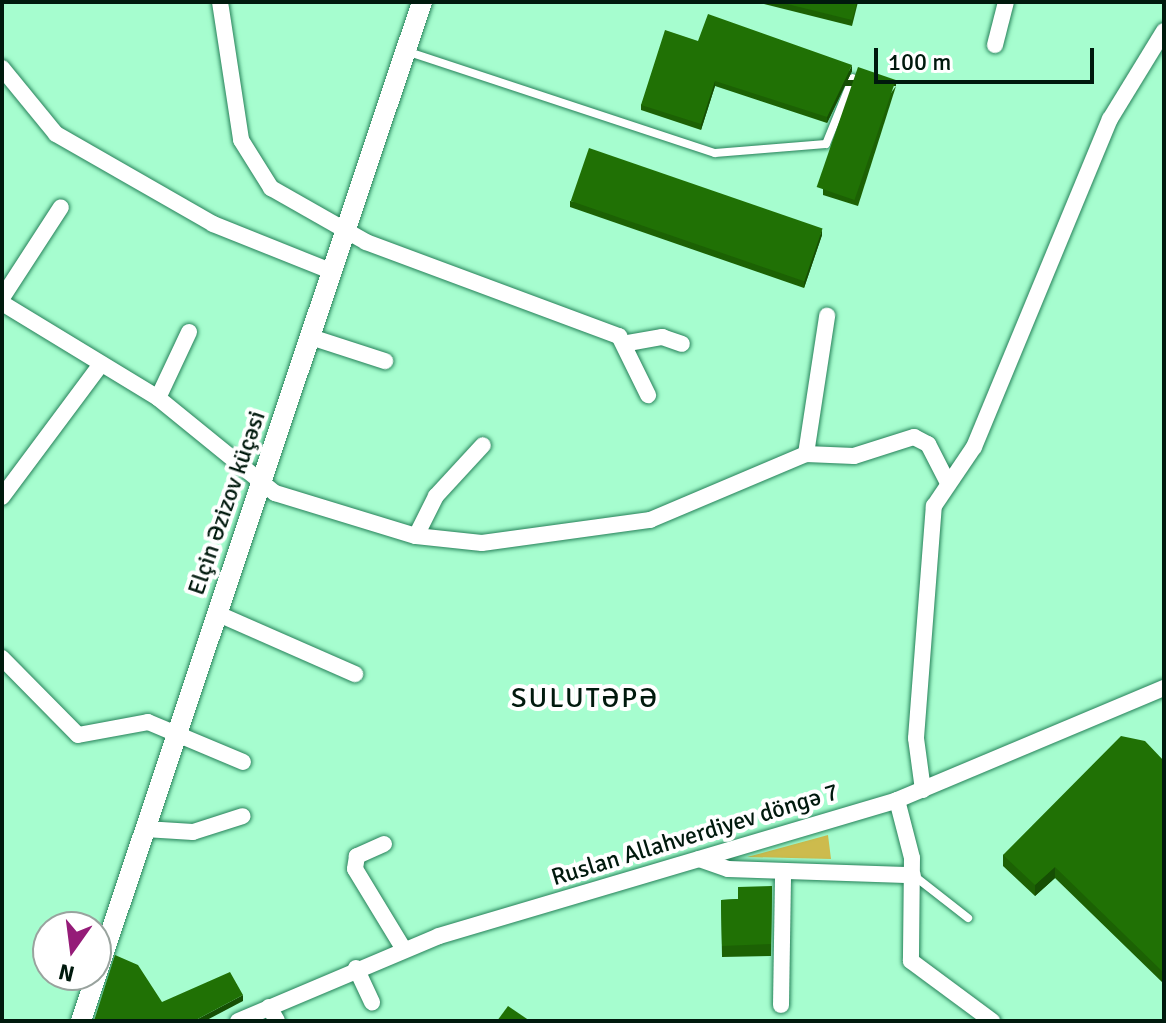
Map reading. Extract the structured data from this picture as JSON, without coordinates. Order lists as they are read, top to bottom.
{
  "streets": {
    "street": ["Elçin Əzizov küçəsi", "Ruslan Allahverdiyev döngə 7"]
  },
  "districts": ["SULUTƏPƏ"],
  "scale_bar": "100 m",
  "north": "bottom"
}
